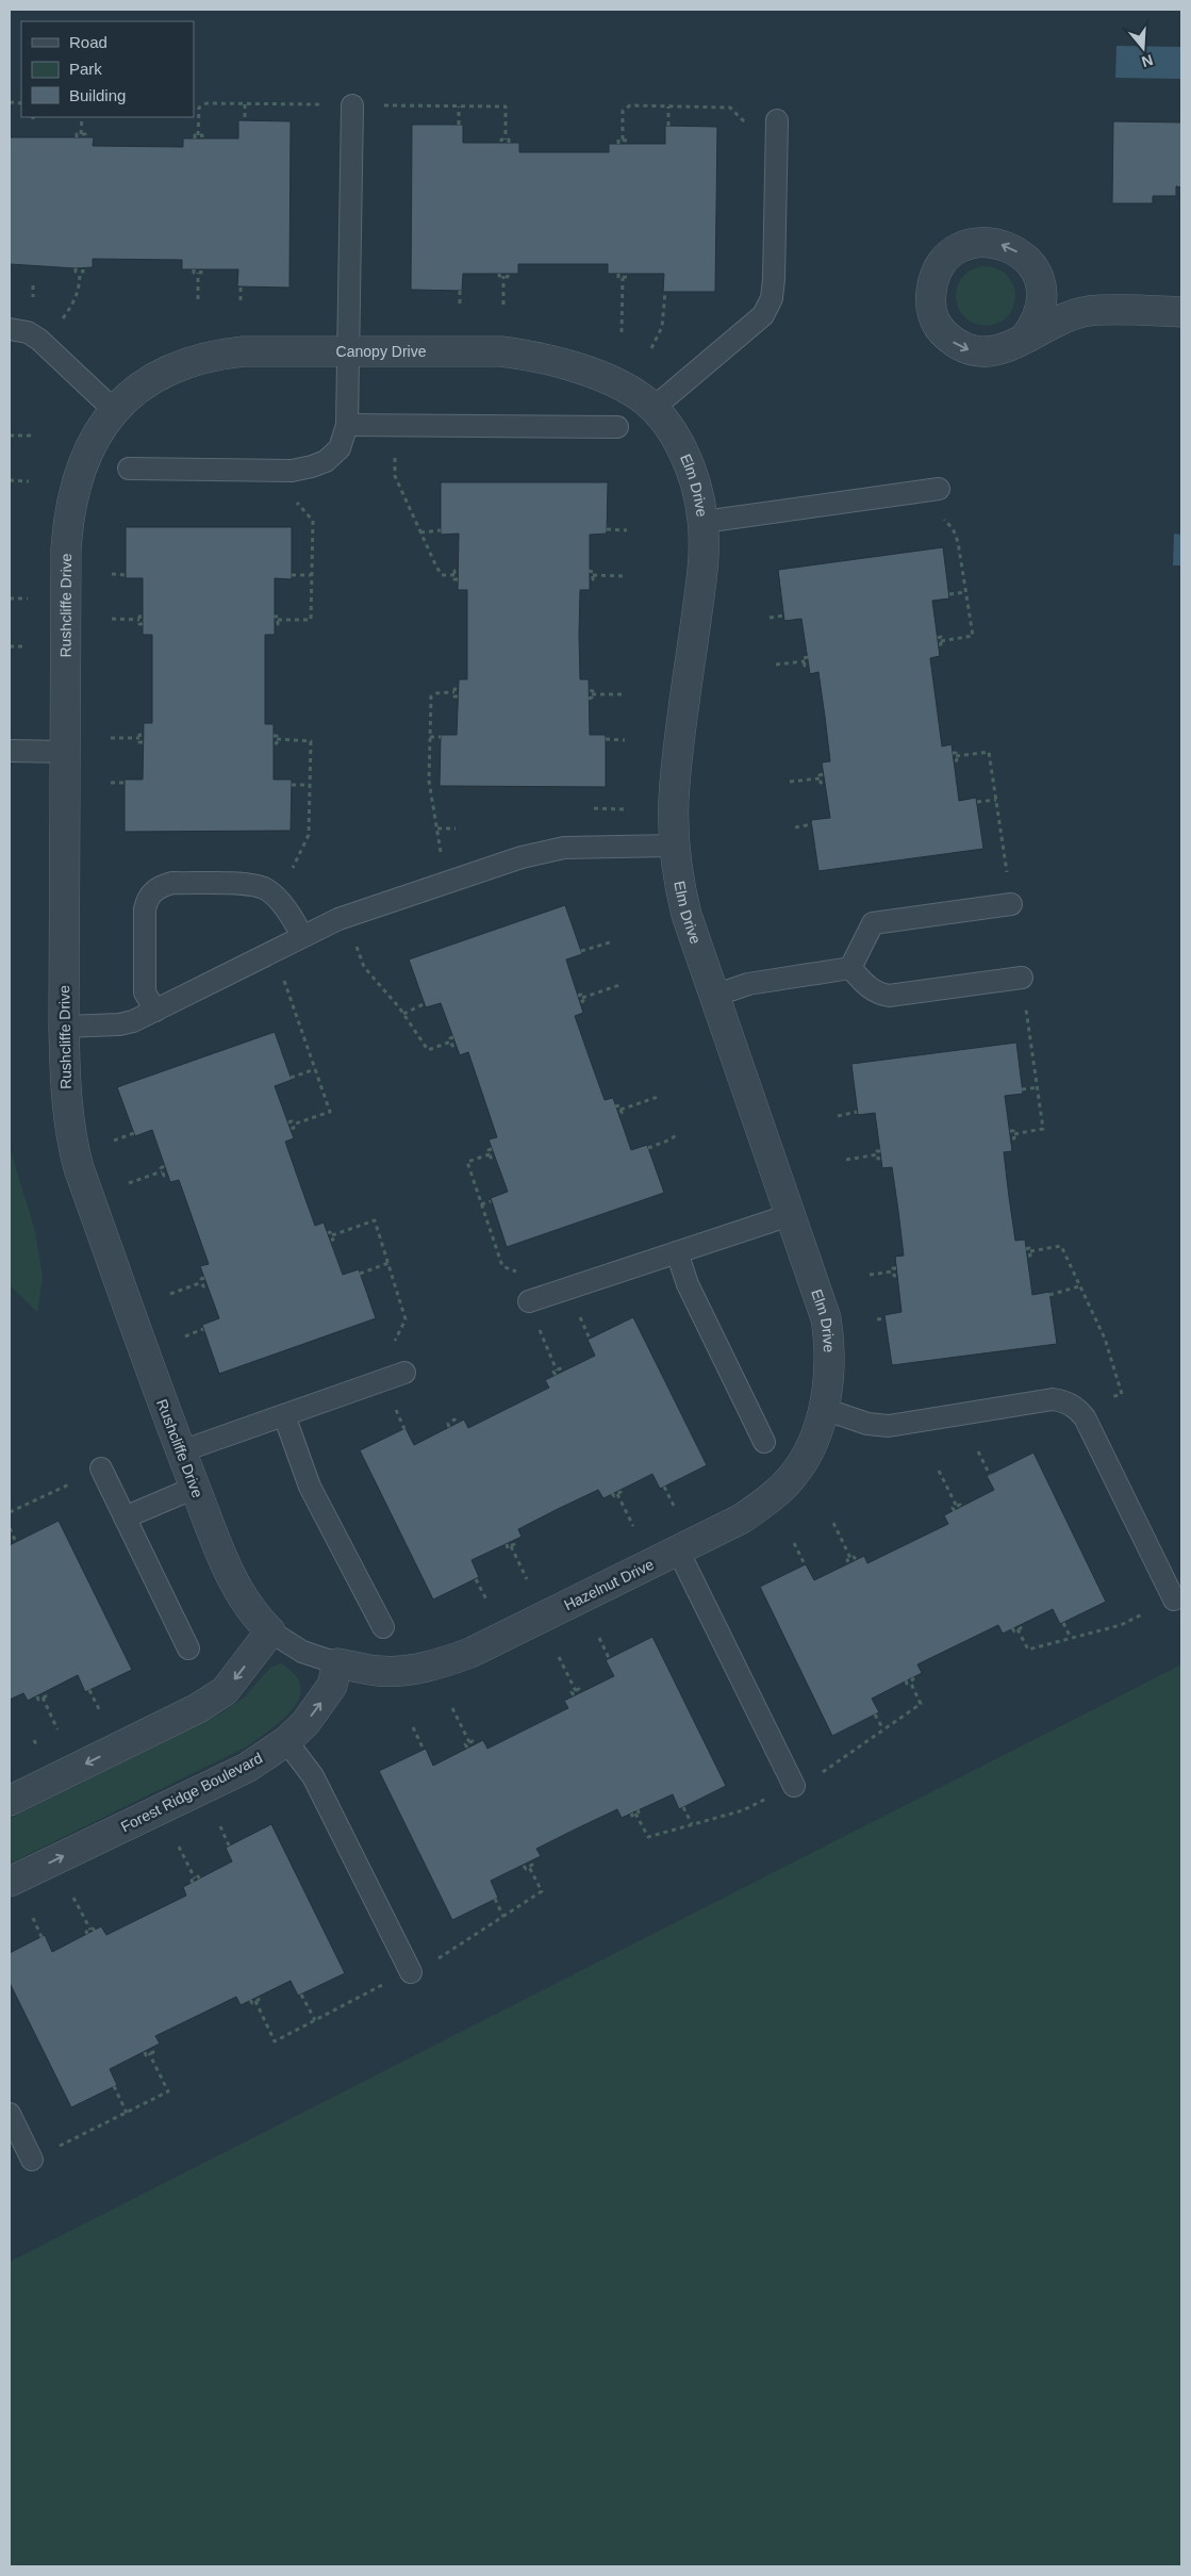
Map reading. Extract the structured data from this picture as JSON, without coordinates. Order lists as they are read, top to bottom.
{
  "streets": {
    "street": [
      "Canopy Drive",
      "Elm Drive",
      "Rushcliffe Drive",
      "Hazelnut Drive",
      "Forest Ridge Boulevard"
    ]
  },
  "crossings": [
    ["Canopy Drive", "Elm Drive"],
    ["Canopy Drive", "Rushcliffe Drive"],
    ["Elm Drive", "Hazelnut Drive"],
    ["Hazelnut Drive", "Forest Ridge Boulevard"]
  ],
  "legend": ["Road", "Park", "Building"],
  "north": "bottom"
}
